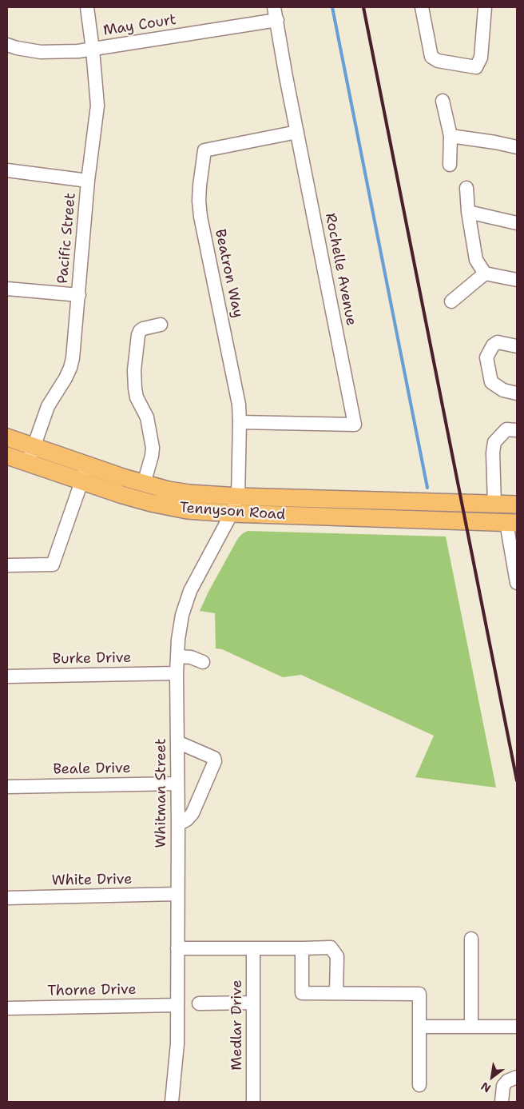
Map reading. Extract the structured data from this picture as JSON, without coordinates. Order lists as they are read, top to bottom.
{
  "streets": {
    "main road": ["Tennyson Road"],
    "street": [
      "May Court",
      "Pacific Street",
      "Rochelle Avenue",
      "Beatron Way",
      "Burke Drive",
      "Beale Drive",
      "Whitman Street",
      "White Drive",
      "Thorne Drive",
      "Medlar Drive"
    ]
  },
  "crossings": [
    ["May Court", "Pacific Street"],
    ["May Court", "Rochelle Avenue"],
    ["Pacific Street", "Tennyson Road"],
    ["Rochelle Avenue", "Beatron Way"],
    ["Beatron Way", "Tennyson Road"],
    ["Beatron Way", "Whitman Street"],
    ["Tennyson Road", "Whitman Street"],
    ["Burke Drive", "Whitman Street"],
    ["Beale Drive", "Whitman Street"],
    ["Whitman Street", "White Drive"],
    ["Whitman Street", "Thorne Drive"]
  ],
  "north": "bottom left"
}
